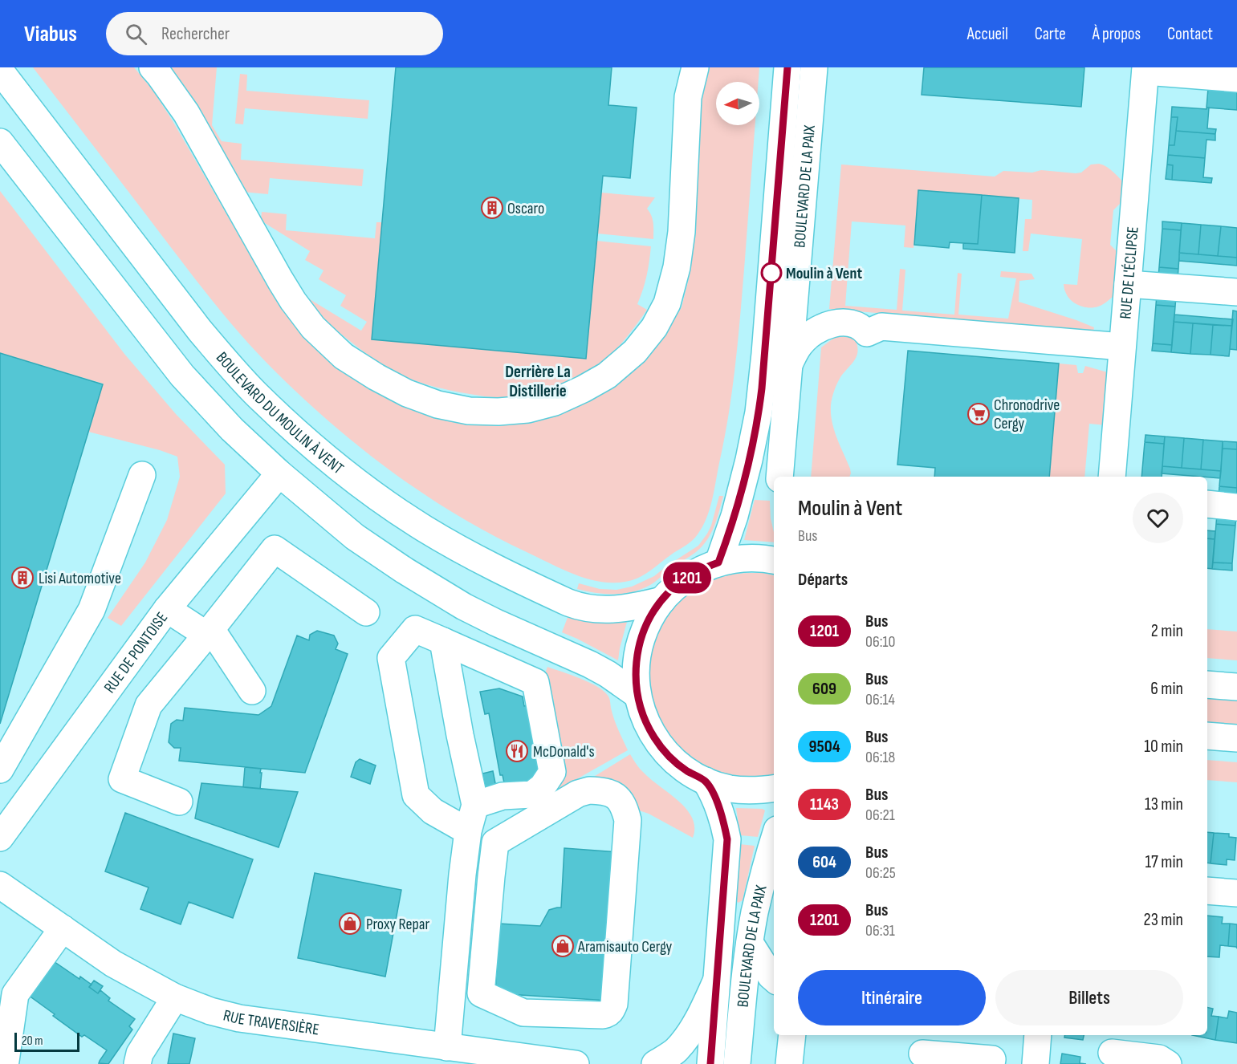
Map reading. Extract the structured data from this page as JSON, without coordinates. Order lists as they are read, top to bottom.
{
  "streets": {
    "main road": [
      "BOULEVARD DE LA PAIX",
      "RUE DE L'ÉCLIPSE",
      "BOULEVARD DU MOULIN À VENT",
      "RUE DE PONTOISE",
      "RUE TRAVERSIÈRE"
    ]
  },
  "districts": ["Derrière La Distillerie"],
  "places": {
    "building": ["Oscaro", "Lisi Automotive"],
    "other": ["Moulin à Vent"],
    "supermarket": ["Chronodrive Cergy"],
    "restaurant": ["McDonald's"],
    "shop": ["Proxy Repar", "Aramisauto Cergy"]
  },
  "lines": ["bus line 1201"],
  "scale_bar": "20 m",
  "north": "left",
  "page": {
    "header": "Viabus",
    "search": "Rechercher",
    "nav": [
      "Accueil",
      "Carte",
      "À propos",
      "Contact"
    ],
    "on_map": "1201",
    "heading": [
      ["Moulin à Vent", "Bus"],
      "Départs"
    ],
    "list": [
      {
        "mark": "1201",
        "name": "Bus",
        "note": "06:10",
        "value": "2 min"
      },
      {
        "mark": "609",
        "name": "Bus",
        "note": "06:14",
        "value": "6 min"
      },
      {
        "mark": "9504",
        "name": "Bus",
        "note": "06:18",
        "value": "10 min"
      },
      {
        "mark": "1143",
        "name": "Bus",
        "note": "06:21",
        "value": "13 min"
      },
      {
        "mark": "604",
        "name": "Bus",
        "note": "06:25",
        "value": "17 min"
      },
      {
        "mark": "1201",
        "name": "Bus",
        "note": "06:31",
        "value": "23 min"
      }
    ],
    "buttons": ["Itinéraire", "Billets"],
    "scale": "20 m"
  }
}
